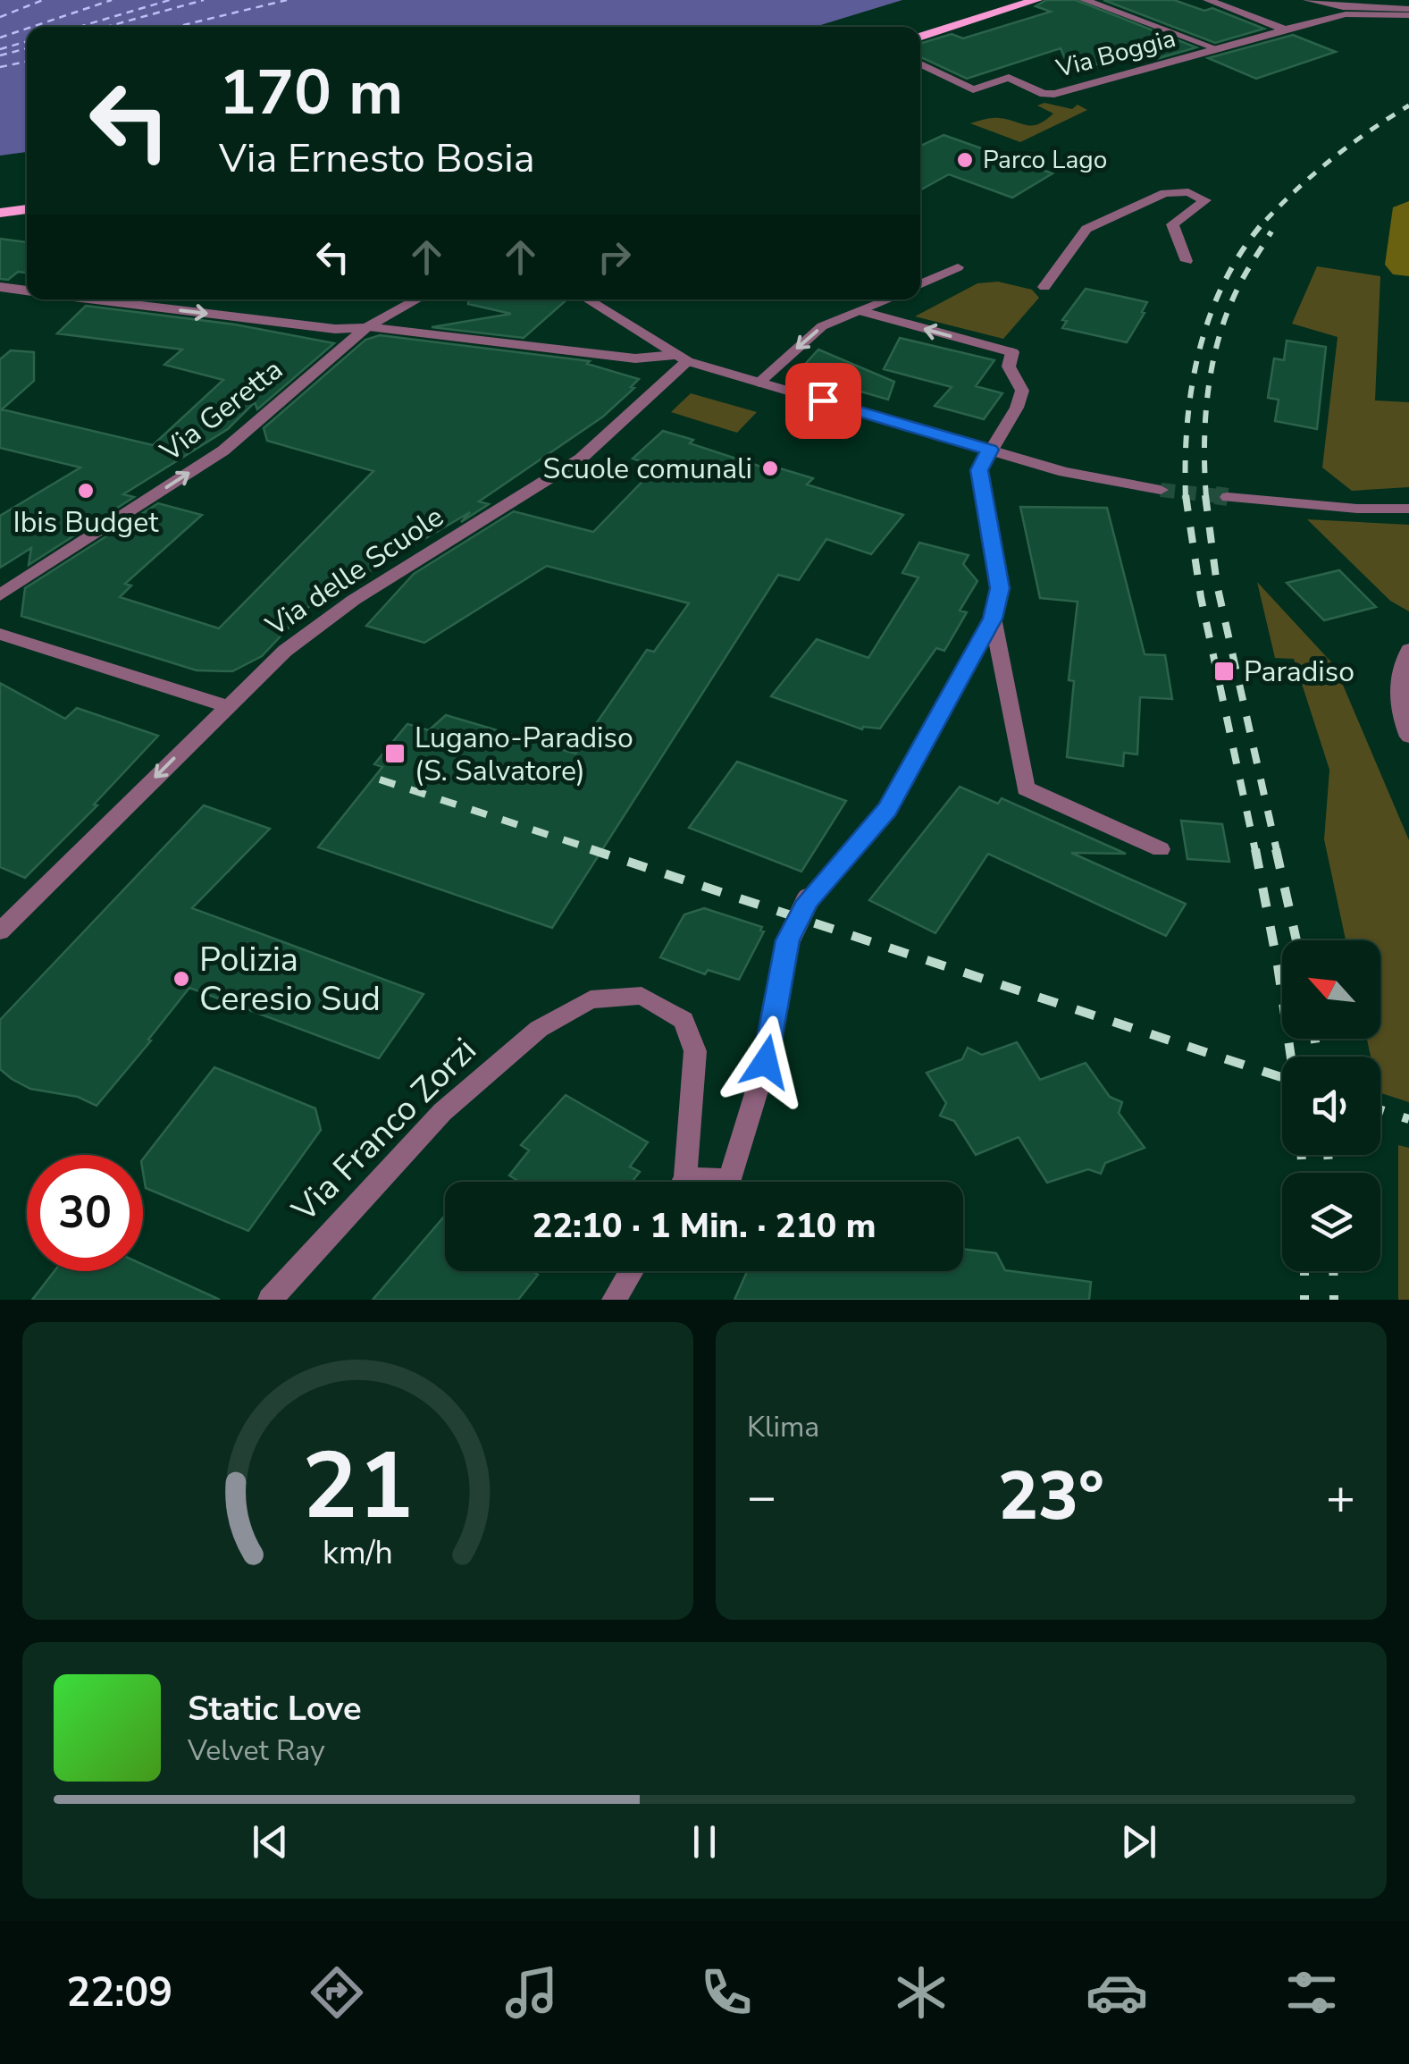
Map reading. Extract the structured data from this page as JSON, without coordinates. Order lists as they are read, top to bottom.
{
  "streets": {
    "street": [
      "Via Boggia",
      "Via Geretta",
      "Via delle Scuole",
      "Via Franco Zorzi"
    ]
  },
  "one_way": ["Via Geretta", "Via delle Scuole"],
  "places": {
    "other": [
      "Parco Lago",
      "Scuole comunali",
      "Ibis Budget",
      "Polizia Ceresio Sud"
    ],
    "transit": ["Paradiso", "Lugano-Paradiso (S. Salvatore)"]
  },
  "north": "top left",
  "page": {
    "turn": ["170 m", "Via Ernesto Bosia"],
    "limit": "30",
    "trip": "22:10 · 1 Min. · 210 m",
    "tile": "Klima",
    "heat": ["−", "23°", "+"],
    "song": ["Static Love", "Velvet Ray"],
    "tabs": "22:09",
    "gauge": ["21", "km/h"]
  }
}
